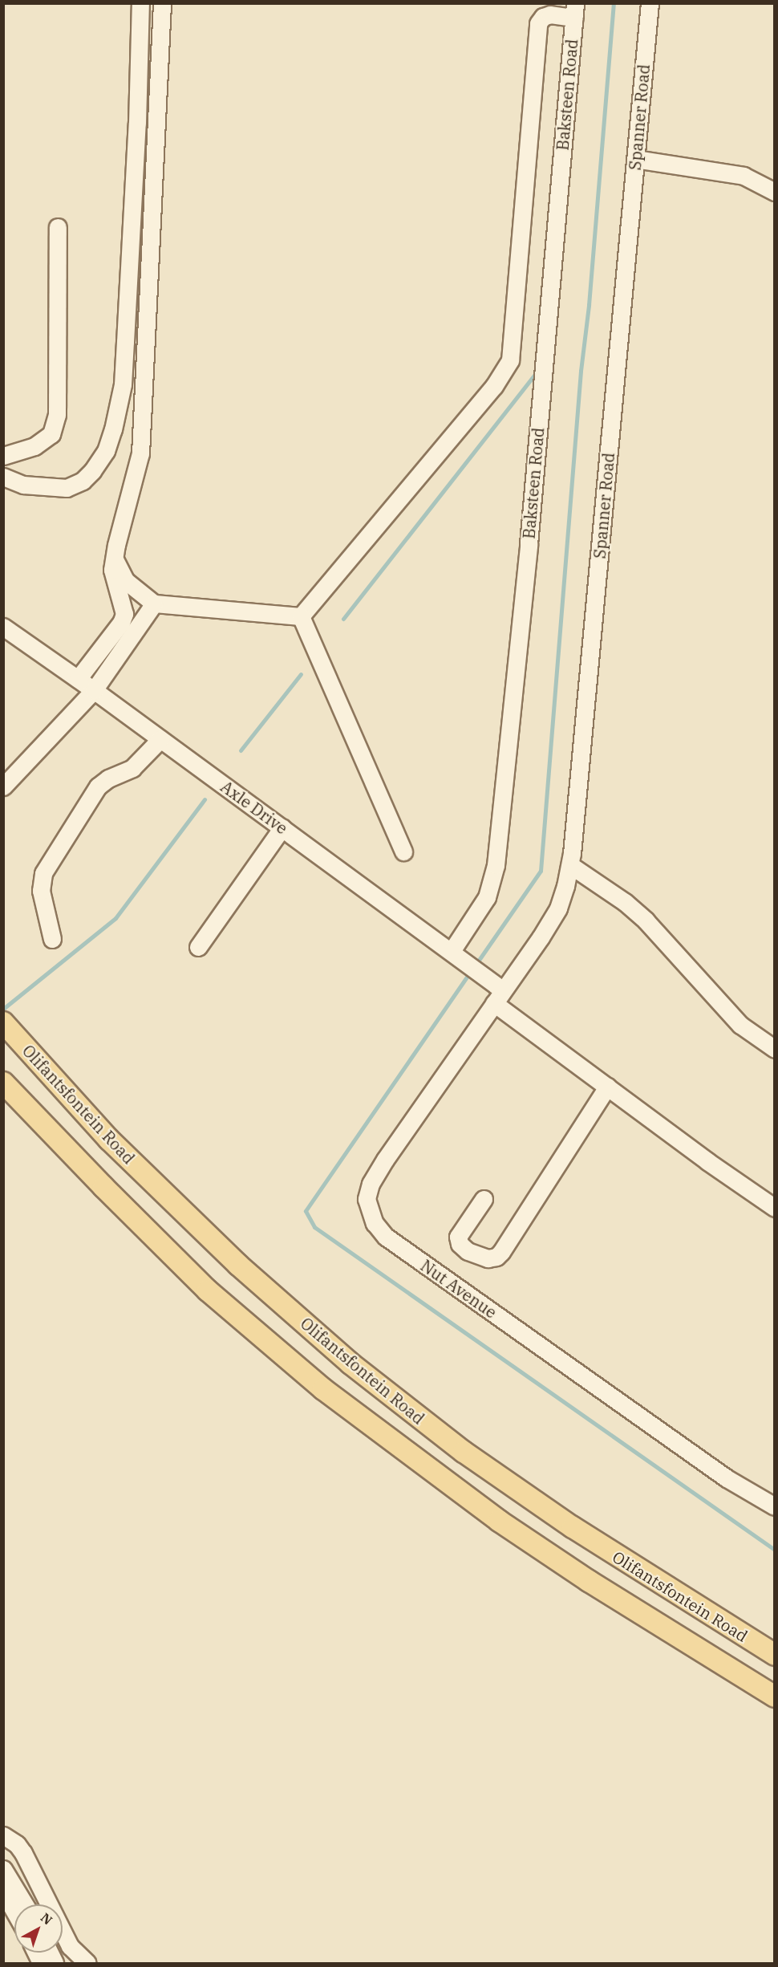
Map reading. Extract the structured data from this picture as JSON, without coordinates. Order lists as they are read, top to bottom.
{
  "streets": {
    "main road": ["Olifantsfontein Road"],
    "street": [
      "Baksteen Road",
      "Spanner Road",
      "Axle Drive",
      "Nut Avenue"
    ]
  },
  "crossings": [
    ["Baksteen Road", "Axle Drive"],
    ["Spanner Road", "Axle Drive"],
    ["Spanner Road", "Nut Avenue"],
    ["Axle Drive", "Nut Avenue"]
  ],
  "north": "top right"
}
